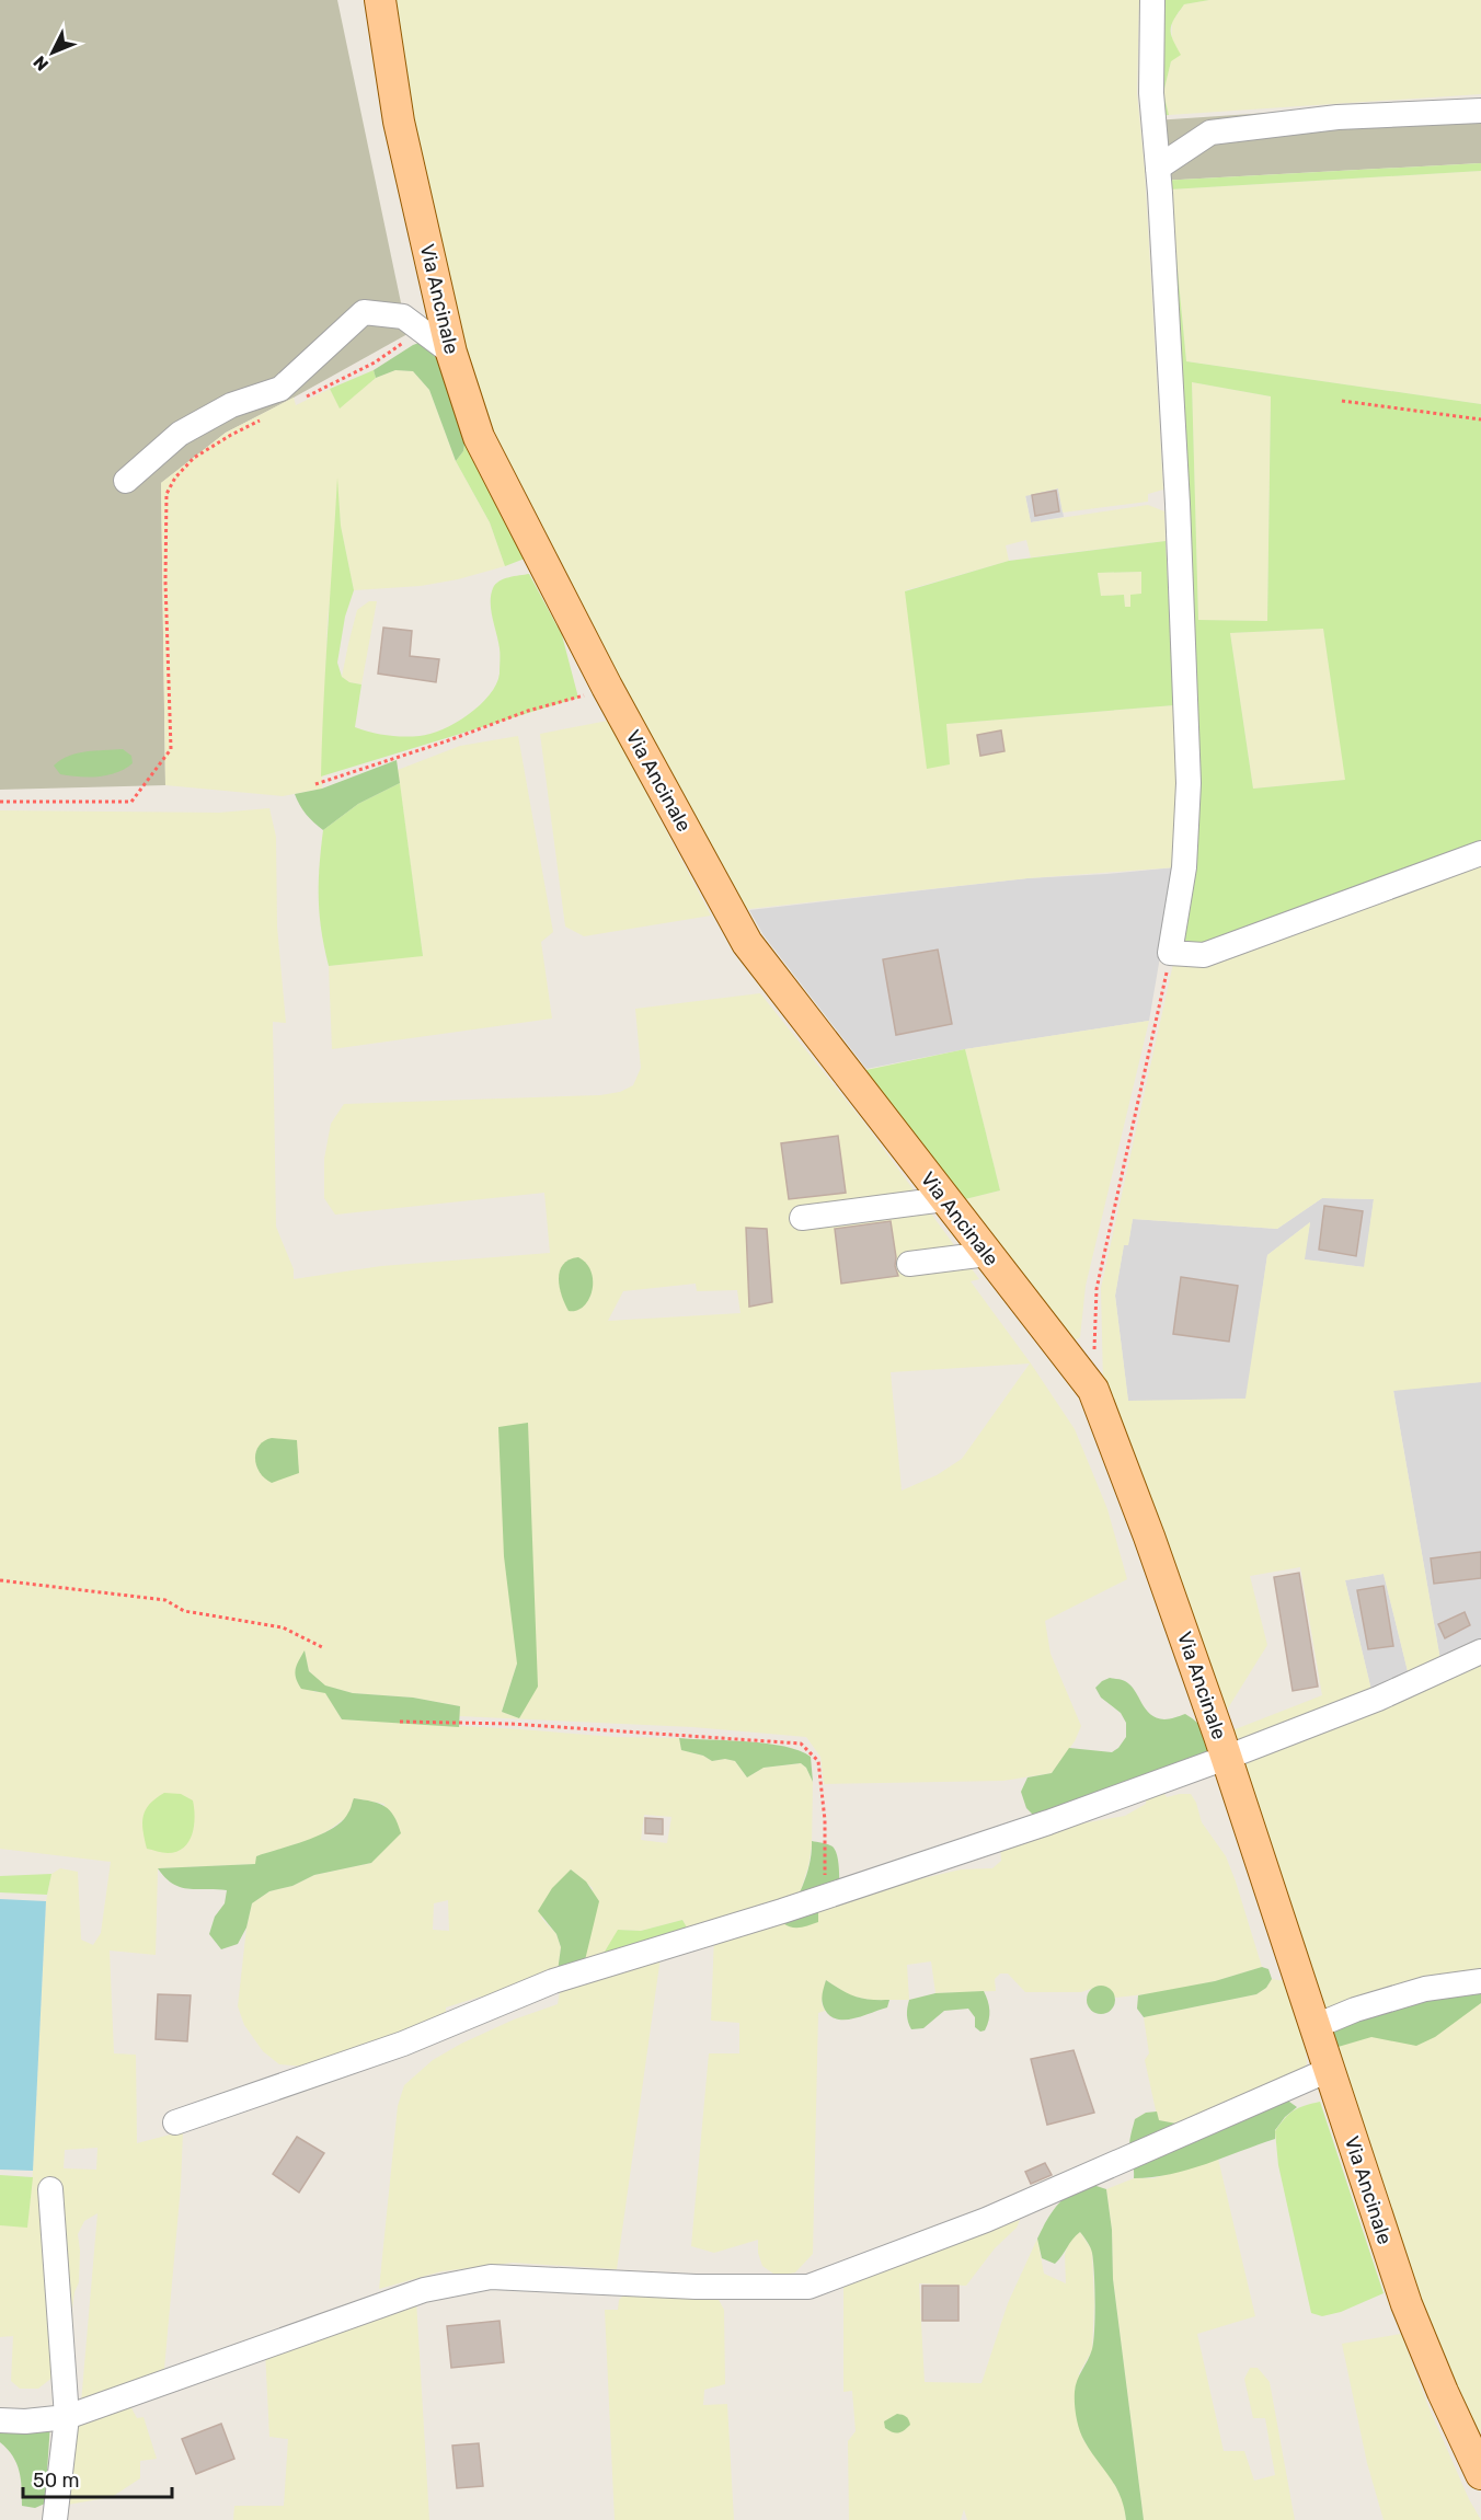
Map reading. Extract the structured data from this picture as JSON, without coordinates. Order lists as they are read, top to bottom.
{
  "streets": {
    "main road": ["Via Ancinale"]
  },
  "scale_bar": "50 m",
  "north": "bottom left"
}
